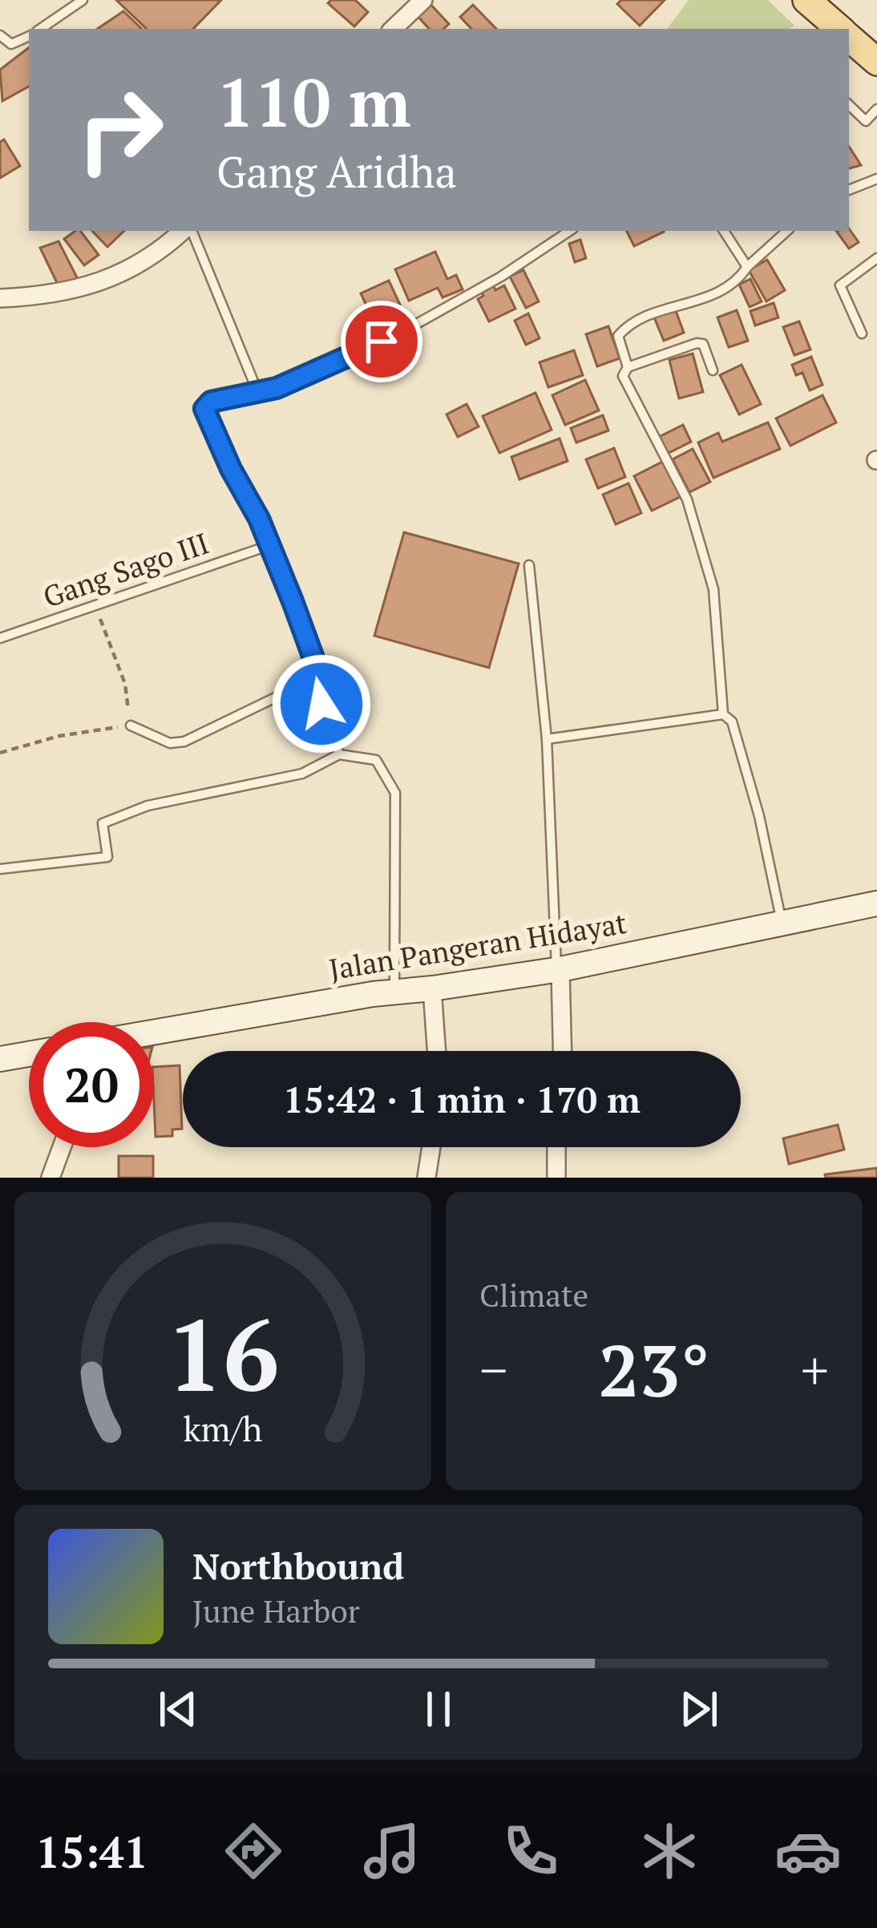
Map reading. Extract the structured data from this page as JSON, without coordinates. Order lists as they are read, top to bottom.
{
  "streets": {
    "main road": ["Jalan Pangeran Hidayat"],
    "lane": ["Gang Sago III"]
  },
  "page": {
    "turn": ["110 m", "Gang Aridha"],
    "limit": "20",
    "trip": "15:42 · 1 min · 170 m",
    "tile": "Climate",
    "heat": ["−", "23°", "+"],
    "song": ["Northbound", "June Harbor"],
    "tabs": "15:41",
    "gauge": ["16", "km/h"]
  }
}
